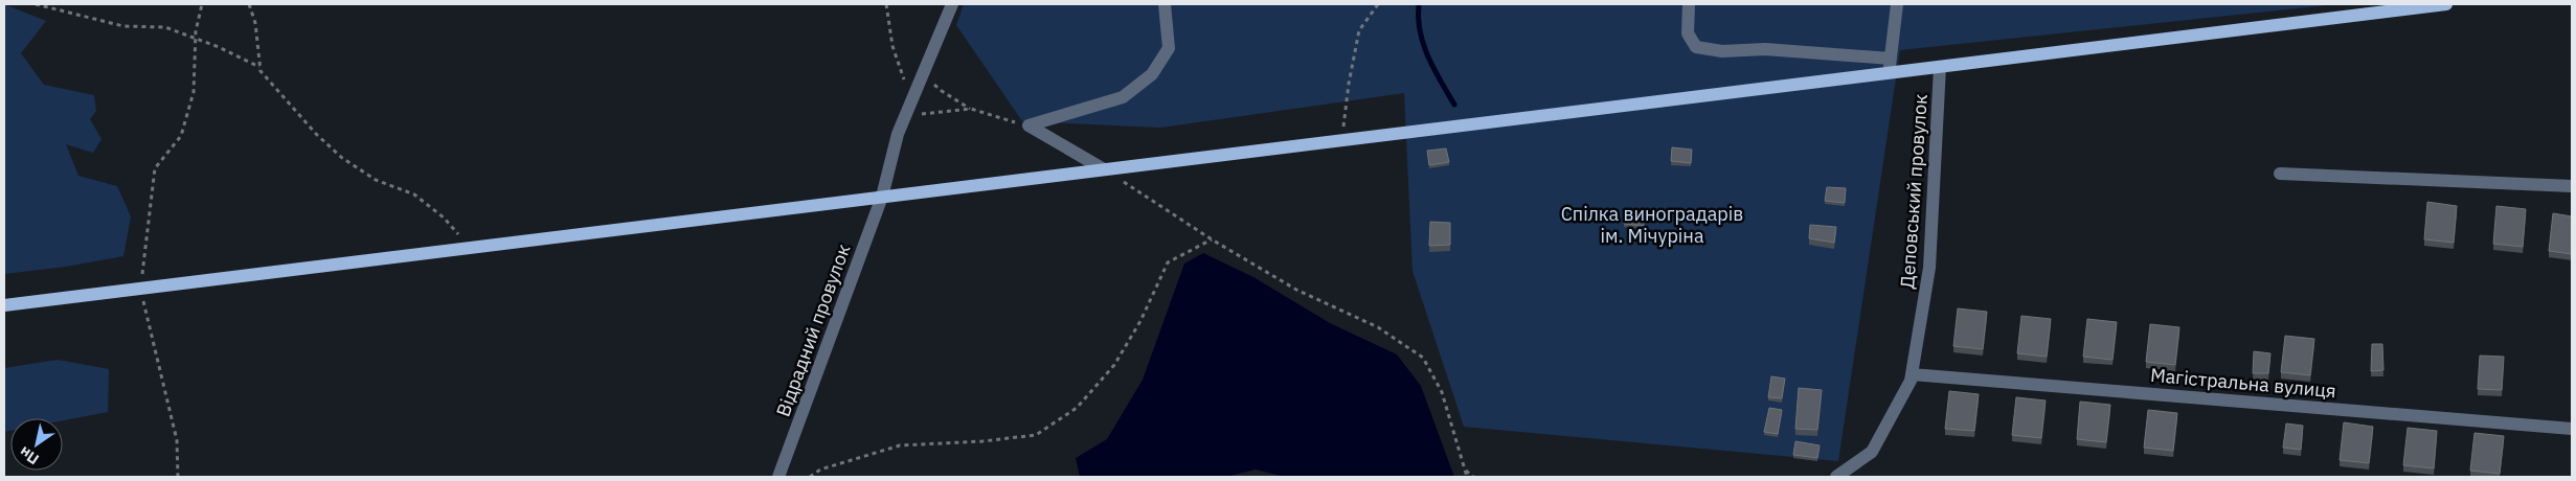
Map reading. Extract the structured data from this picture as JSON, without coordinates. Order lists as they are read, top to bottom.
{
  "streets": {
    "street": ["Деповський провулок", "Відрадний провулок", "Магістральна вулиця"]
  },
  "crossings": [
    ["Деповський провулок", "Магістральна вулиця"]
  ],
  "parks": ["Спілка виноградарів ім. Мічуріна"],
  "north": "bottom left"
}
